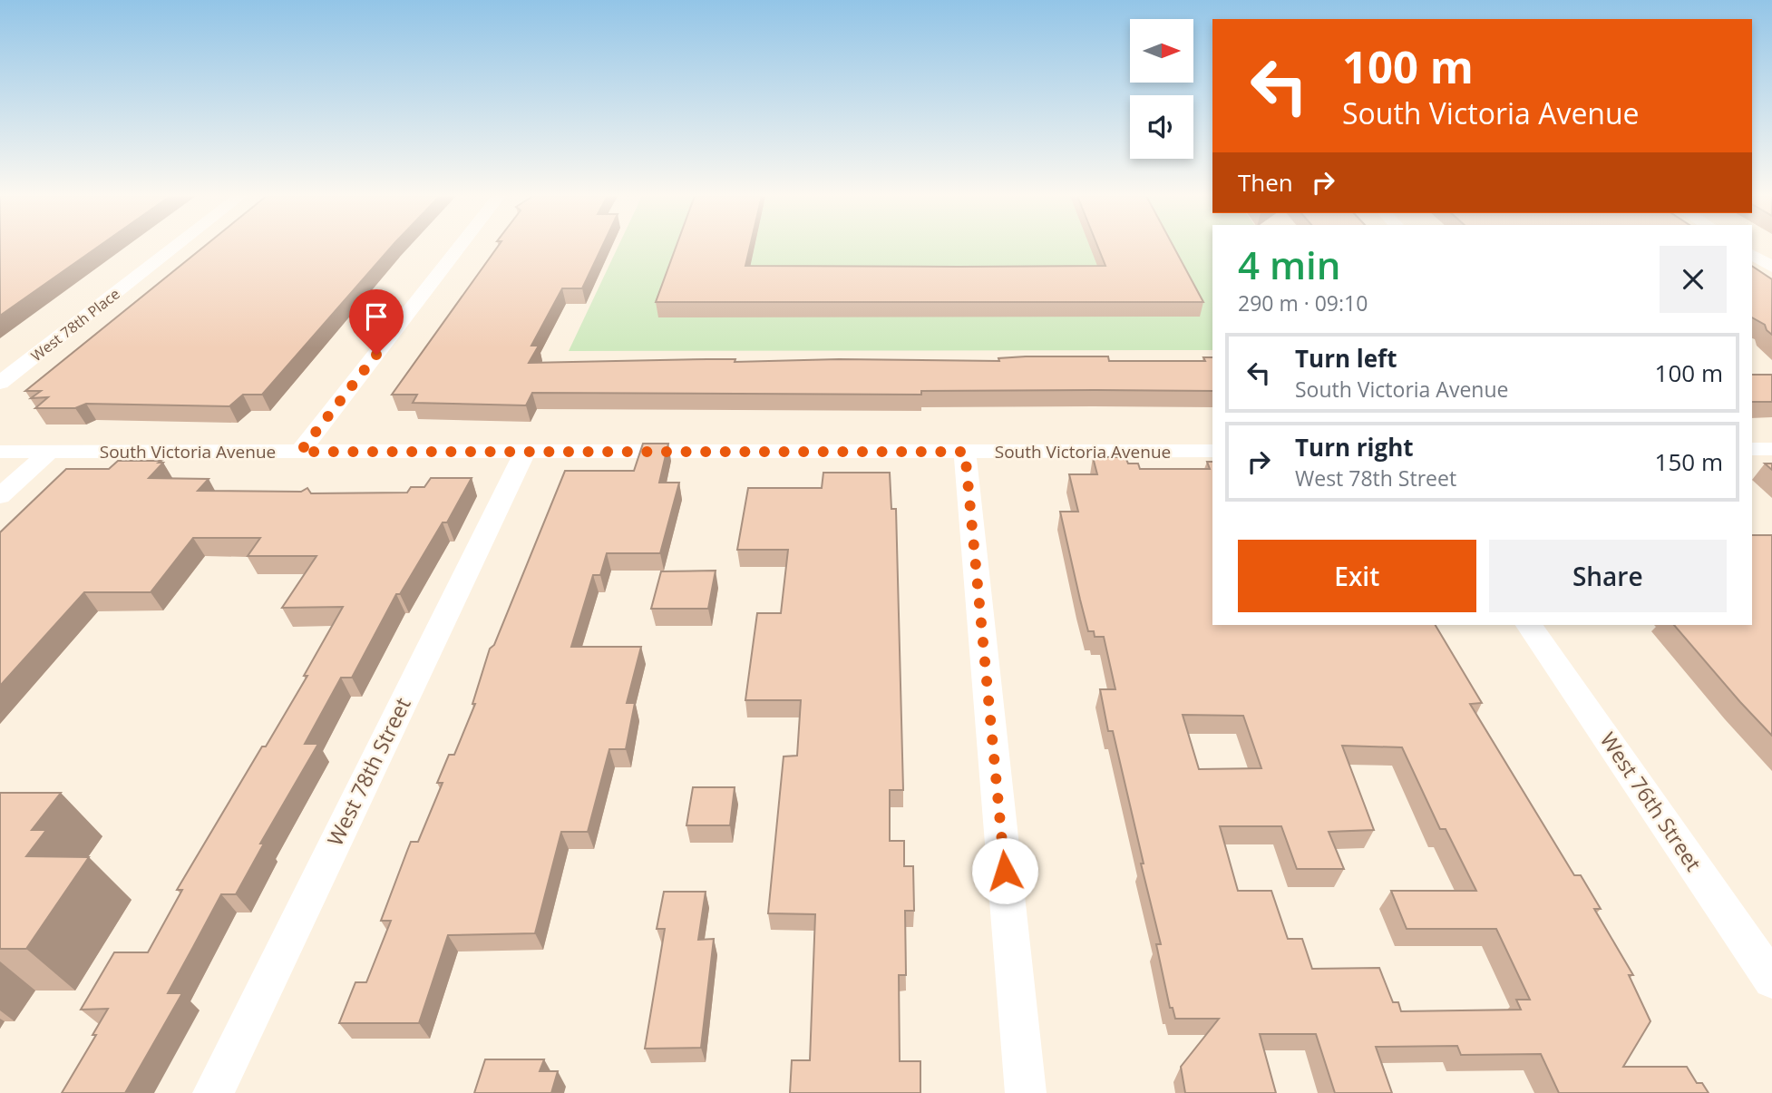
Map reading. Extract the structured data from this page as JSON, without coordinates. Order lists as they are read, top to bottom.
{
  "streets": {
    "street": [
      "West 78th Place",
      "South Victoria Avenue",
      "West 78th Street",
      "West 76th Street"
    ]
  },
  "crossings": [
    ["South Victoria Avenue", "West 78th Street"]
  ],
  "north": "right",
  "page": {
    "turn": ["100 m", "South Victoria Avenue"],
    "then": "Then",
    "heading": ["4 min", "290 m · 09:10"],
    "list": [
      {
        "name": "Turn left",
        "note": "South Victoria Avenue",
        "value": "100 m"
      },
      {
        "name": "Turn right",
        "note": "West 78th Street",
        "value": "150 m"
      }
    ],
    "buttons": ["Exit", "Share"]
  }
}
